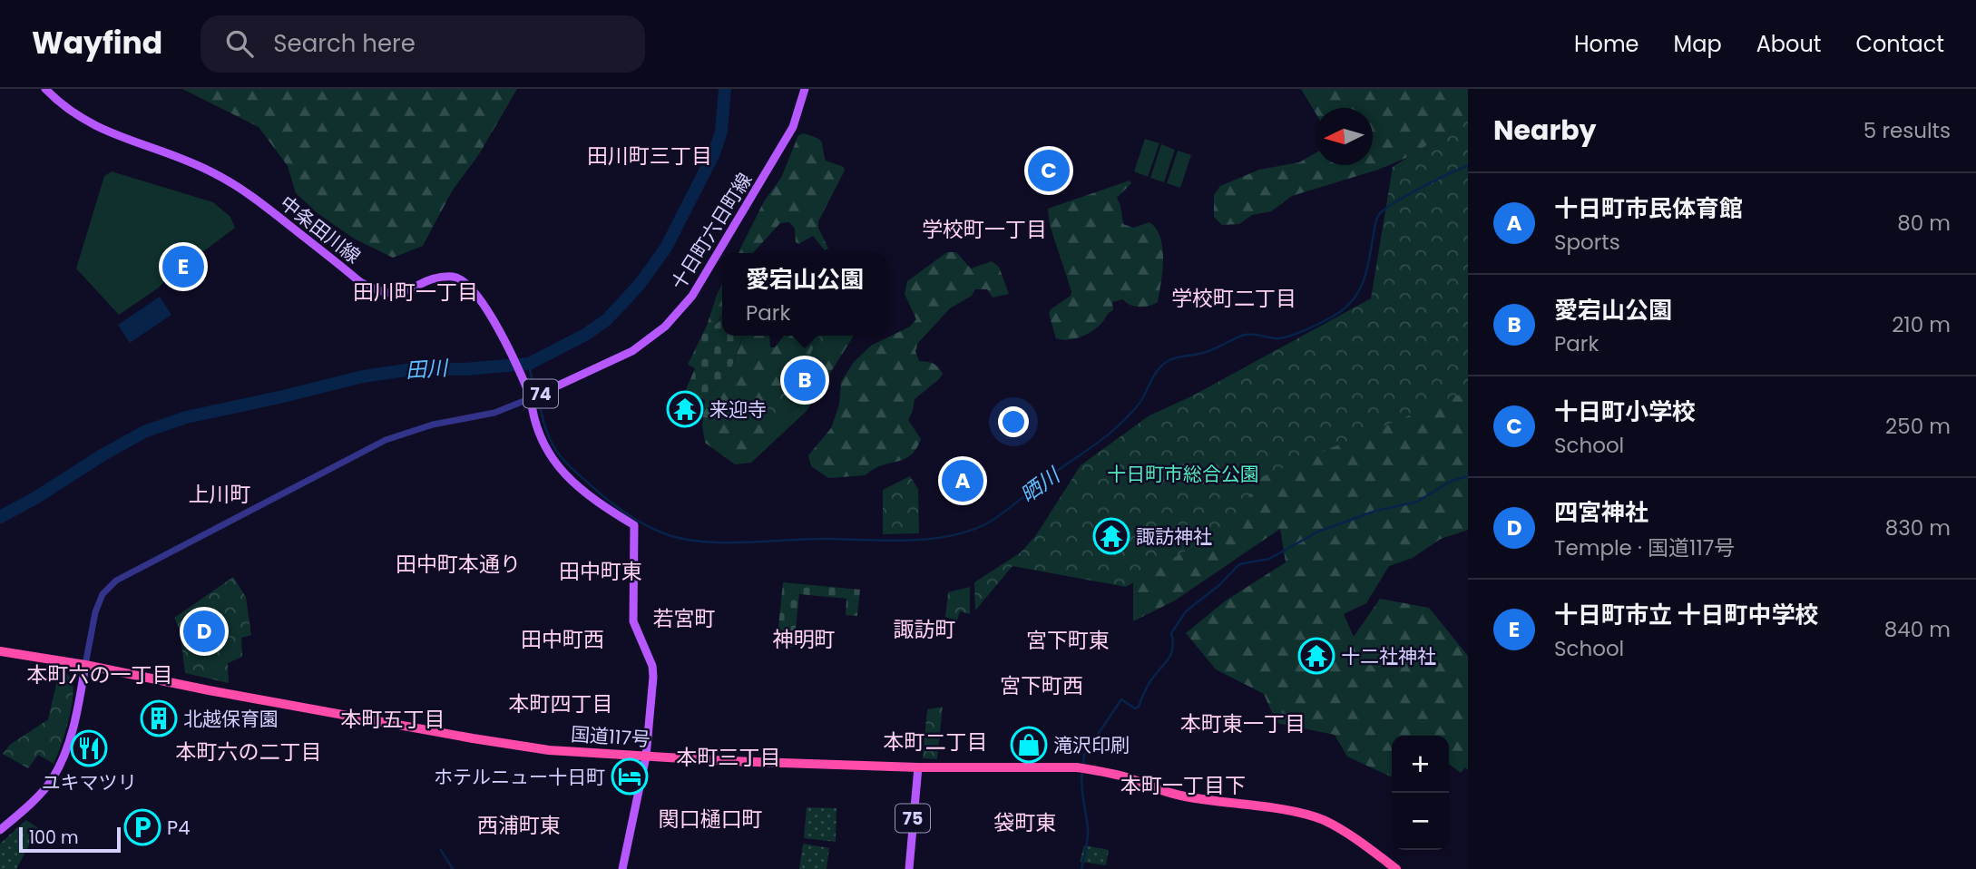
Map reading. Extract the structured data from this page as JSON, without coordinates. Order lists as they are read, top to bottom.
{
  "streets": {
    "highway": ["国道117号"],
    "main road": [
      "中条田川線",
      "十日町六日町線",
      "74",
      "75"
    ]
  },
  "crossings": [
    ["中条田川線", "十日町六日町線"],
    ["中条田川線", "74"],
    ["十日町六日町線", "74"],
    ["74", "国道117号"],
    ["国道117号", "75"]
  ],
  "districts": [
    "田川町三丁目",
    "学校町一丁目",
    "田川町一丁目",
    "学校町二丁目",
    "上川町",
    "田中町本通り",
    "田中町東",
    "若宮町",
    "諏訪町",
    "田中町西",
    "神明町",
    "宮下町東",
    "本町六の一丁目",
    "宮下町西",
    "本町四丁目",
    "本町五丁目",
    "本町東一丁目",
    "本町二丁目",
    "本町六の二丁目",
    "本町三丁目",
    "本町一丁目下",
    "関口樋口町",
    "袋町東",
    "西浦町東"
  ],
  "water": ["田川", "晒川"],
  "parks": ["十日町市総合公園"],
  "places": {
    "temple": ["来迎寺", "諏訪神社", "十二社神社"],
    "building": ["北越保育園"],
    "shop": ["滝沢印刷"],
    "restaurant": ["ユキマツリ"],
    "hotel": ["ホテルニュー十日町"],
    "parking": ["P4"]
  },
  "scale_bar": "100 m",
  "north": "left",
  "page": {
    "header": "Wayfind",
    "search": "Search here",
    "nav": [
      "Home",
      "Map",
      "About",
      "Contact"
    ],
    "heading": ["Nearby", "5 results"],
    "pins": [
      "C",
      "E",
      "B",
      "A",
      "D"
    ],
    "list": [
      {
        "mark": "A",
        "name": "十日町市民体育館",
        "note": "Sports",
        "value": "80 m"
      },
      {
        "mark": "B",
        "name": "愛宕山公園",
        "note": "Park",
        "value": "210 m"
      },
      {
        "mark": "C",
        "name": "十日町小学校",
        "note": "School",
        "value": "250 m"
      },
      {
        "mark": "D",
        "name": "四宮神社",
        "note": "Temple · 国道117号",
        "value": "830 m"
      },
      {
        "mark": "E",
        "name": "十日町市立 十日町中学校",
        "note": "School",
        "value": "840 m"
      }
    ],
    "popup": ["愛宕山公園", "Park"],
    "map_buttons": ["+", "−"],
    "scale": "100 m"
  }
}
